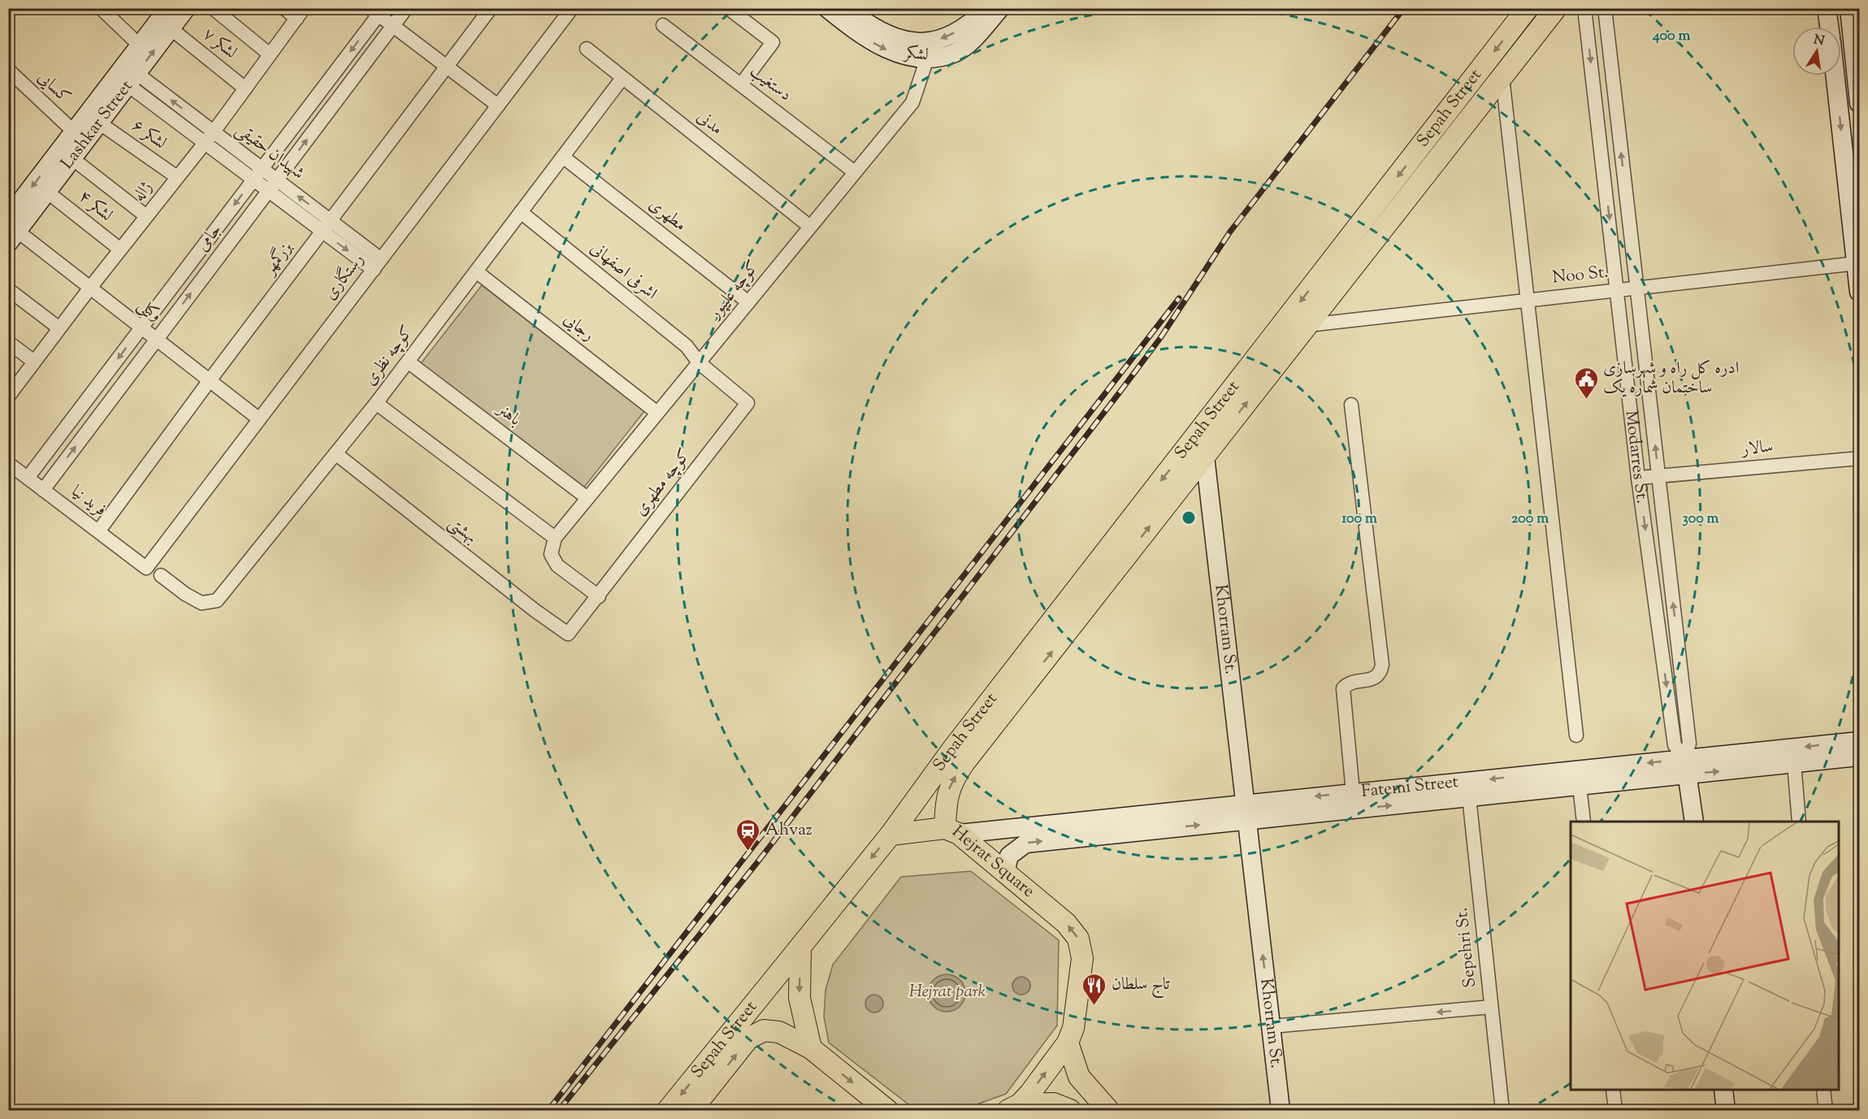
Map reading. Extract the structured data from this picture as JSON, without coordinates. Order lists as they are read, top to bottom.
{
  "streets": {
    "main road": ["Sepah Street", "Hejrat Square"],
    "street": [
      "لشکر ۷",
      "لشکر",
      "دستغیب",
      "کسایی",
      "مدنی",
      "Lashkar Street",
      "لشکر ۶",
      "شهیدان حقیقی",
      "ژاله",
      "لشکر ۴",
      "مطهری",
      "جامی",
      "بزرگمهر",
      "اشرفی اصفهانی",
      "Noo St.",
      "رستگاری",
      "کوچه علیپور",
      "وکیلی",
      "رجایی",
      "کوچه نظری",
      "باهنر",
      "سالار",
      "Modarres St.",
      "کوچه مطهری",
      "فرید نیا",
      "بهشتی",
      "Khorram St.",
      "Fatemi Street",
      "Sepehri St."
    ]
  },
  "crossings": [
    ["لشکر ۷", "Lashkar Street"],
    ["لشکر ۷", "ژاله"],
    ["لشکر", "کوچه علیپور"],
    ["دستغیب", "کوچه علیپور"],
    ["کسایی", "Lashkar Street"],
    ["Sepah Street", "Noo St."],
    ["Sepah Street", "Khorram St."],
    ["Sepah Street", "Fatemi Street"],
    ["Sepah Street", "Hejrat Square"],
    ["مدنی", "کوچه علیپور"],
    ["مدنی", "کوچه نظری"],
    ["Lashkar Street", "لشکر ۶"],
    ["Lashkar Street", "شهیدان حقیقی"],
    ["Lashkar Street", "لشکر ۴"],
    ["Lashkar Street", "وکیلی"],
    ["لشکر ۶", "ژاله"],
    ["شهیدان حقیقی", "ژاله"],
    ["شهیدان حقیقی", "جامی"],
    ["شهیدان حقیقی", "بزرگمهر"],
    ["شهیدان حقیقی", "رستگاری"],
    ["ژاله", "لشکر ۴"],
    ["ژاله", "وکیلی"],
    ["مطهری", "کوچه علیپور"],
    ["مطهری", "کوچه نظری"],
    ["جامی", "وکیلی"],
    ["جامی", "فرید نیا"],
    ["بزرگمهر", "وکیلی"],
    ["بزرگمهر", "فرید نیا"],
    ["اشرفی اصفهانی", "کوچه علیپور"],
    ["اشرفی اصفهانی", "کوچه نظری"],
    ["اشرفی اصفهانی", "کوچه مطهری"],
    ["Noo St.", "Modarres St."],
    ["رستگاری", "وکیلی"],
    ["رستگاری", "فرید نیا"],
    ["کوچه علیپور", "رجایی"],
    ["کوچه علیپور", "باهنر"],
    ["کوچه علیپور", "کوچه مطهری"],
    ["رجایی", "کوچه نظری"],
    ["کوچه نظری", "باهنر"],
    ["کوچه نظری", "بهشتی"],
    ["سالار", "Modarres St."],
    ["Modarres St.", "Fatemi Street"],
    ["کوچه مطهری", "بهشتی"],
    ["Khorram St.", "Fatemi Street"],
    ["Fatemi Street", "Hejrat Square"],
    ["Fatemi Street", "Sepehri St."]
  ],
  "one_way": ["Hejrat Square"],
  "parks": ["Hejrat park"],
  "places": {
    "public building": ["ادره کل راه و شهرسازی ساختمان شماره یک"],
    "station": ["Ahvaz"],
    "restaurant": ["تاج سلطان"]
  },
  "north": "top",
  "rings": [
    "400 m",
    "100 m",
    "200 m",
    "300 m"
  ]
}
